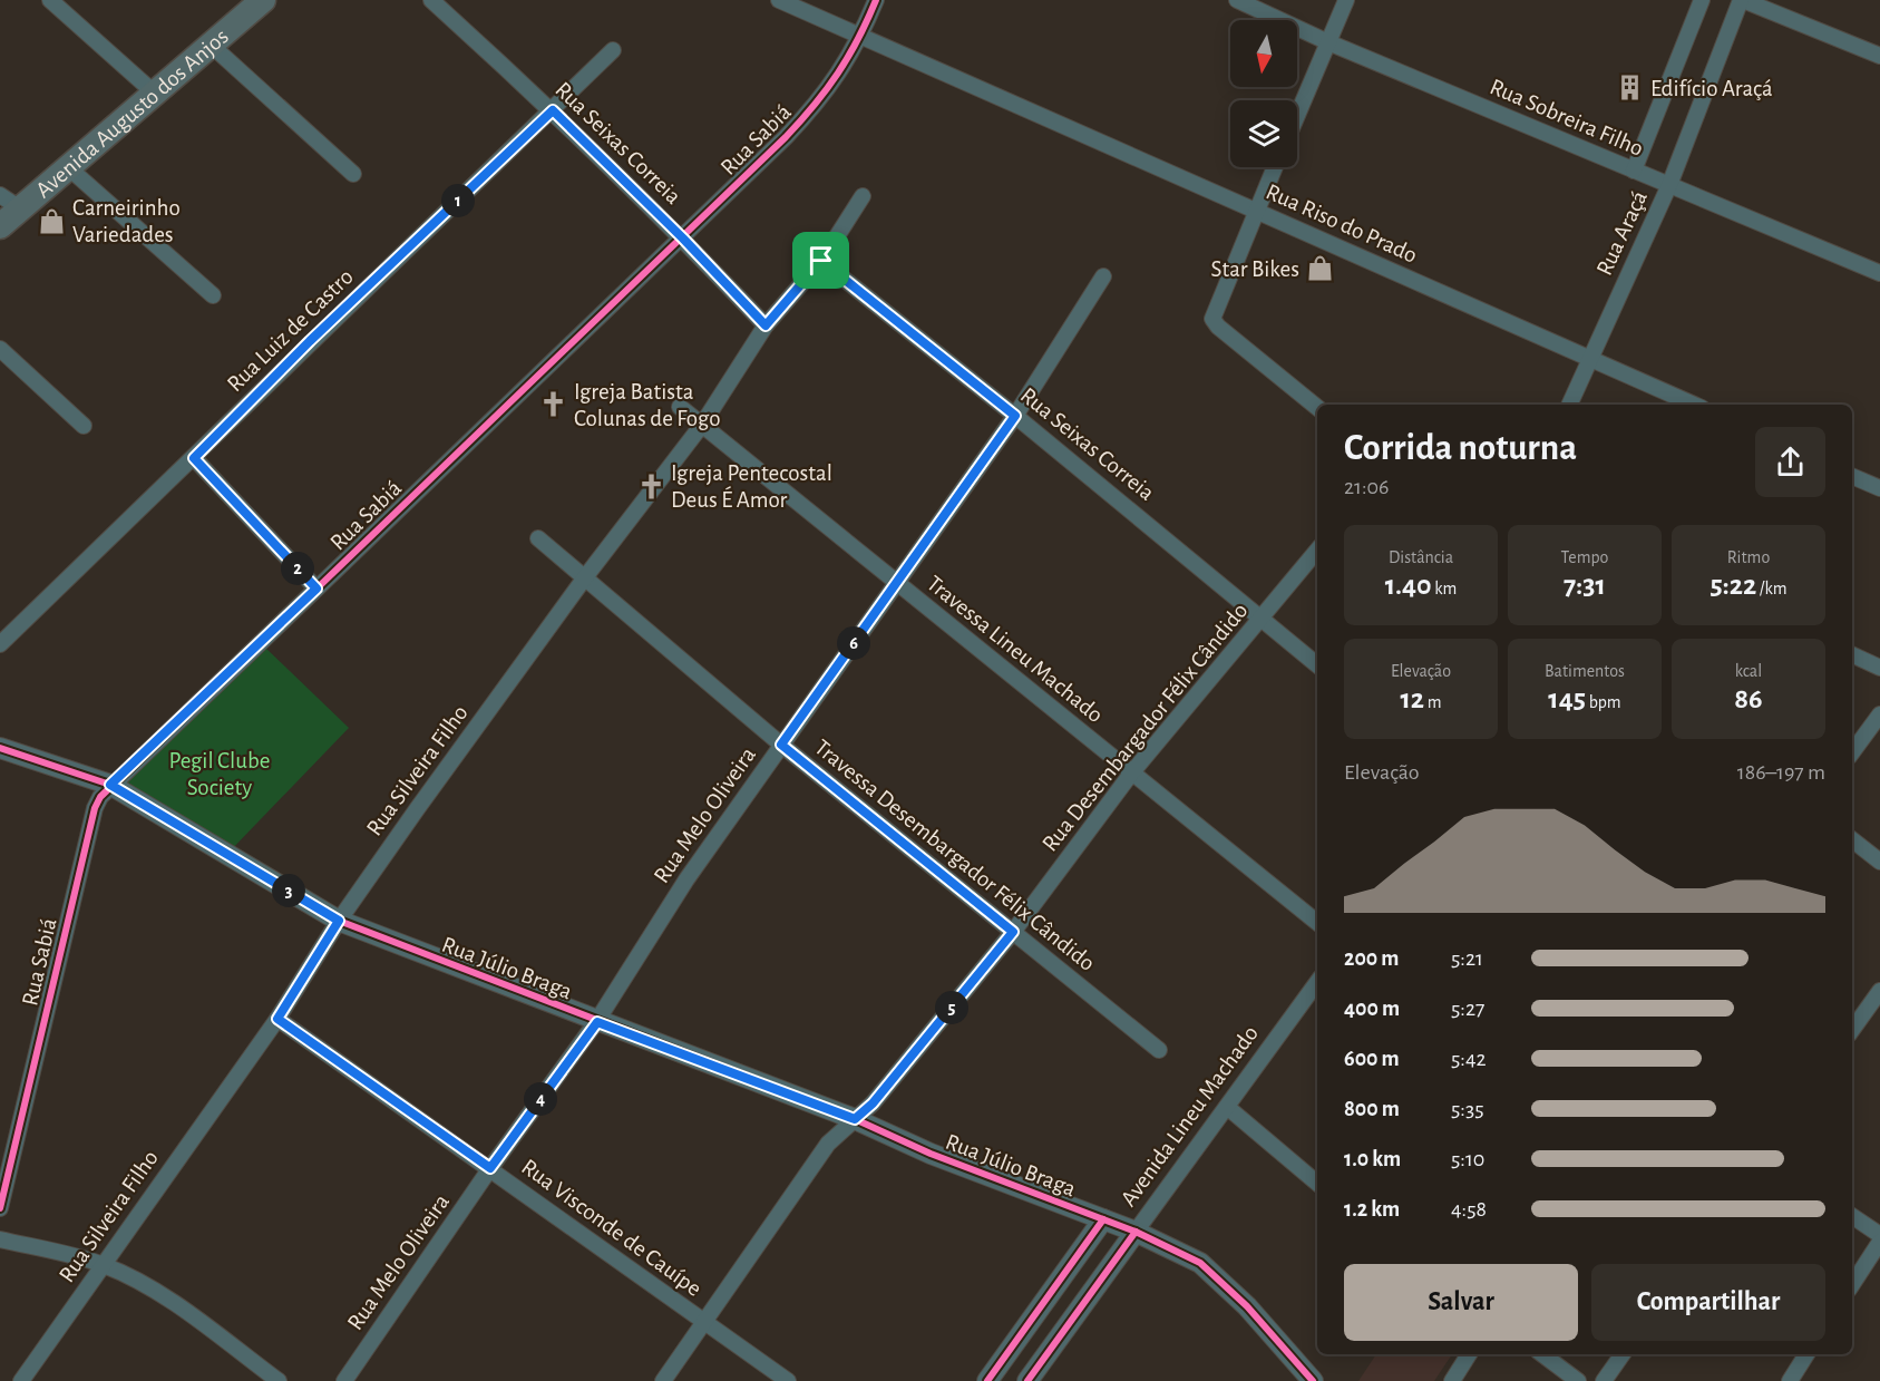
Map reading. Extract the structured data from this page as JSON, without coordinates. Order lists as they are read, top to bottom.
{
  "streets": {
    "main road": ["Avenida Augusto dos Anjos"],
    "street": [
      "Rua Sobreira Filho",
      "Rua Sabiá",
      "Rua Seixas Correia",
      "Rua Riso do Prado",
      "Rua Araçá",
      "Rua Luiz de Castro",
      "Travessa Lineu Machado",
      "Rua Desembargador Félix Cândido",
      "Rua Silveira Filho",
      "Rua Melo Oliveira",
      "Travessa Desembargador Félix Cândido",
      "Rua Júlio Braga",
      "Avenida Lineu Machado",
      "Rua Visconde de Cauípe"
    ]
  },
  "crossings": [
    ["Rua Sobreira Filho", "Rua Araçá"],
    ["Rua Sabiá", "Rua Seixas Correia"],
    ["Rua Sabiá", "Rua Riso do Prado"],
    ["Rua Sabiá", "Rua Júlio Braga"],
    ["Rua Seixas Correia", "Rua Luiz de Castro"],
    ["Rua Seixas Correia", "Rua Desembargador Félix Cândido"],
    ["Rua Seixas Correia", "Rua Silveira Filho"],
    ["Rua Seixas Correia", "Rua Melo Oliveira"],
    ["Rua Riso do Prado", "Rua Araçá"],
    ["Travessa Lineu Machado", "Rua Desembargador Félix Cândido"],
    ["Travessa Lineu Machado", "Rua Silveira Filho"],
    ["Travessa Lineu Machado", "Rua Melo Oliveira"],
    ["Rua Desembargador Félix Cândido", "Travessa Desembargador Félix Cândido"],
    ["Rua Desembargador Félix Cândido", "Rua Júlio Braga"],
    ["Rua Desembargador Félix Cândido", "Rua Visconde de Cauípe"],
    ["Rua Silveira Filho", "Travessa Desembargador Félix Cândido"],
    ["Rua Silveira Filho", "Rua Júlio Braga"],
    ["Rua Silveira Filho", "Rua Visconde de Cauípe"],
    ["Rua Melo Oliveira", "Travessa Desembargador Félix Cândido"],
    ["Rua Melo Oliveira", "Rua Júlio Braga"],
    ["Rua Melo Oliveira", "Rua Visconde de Cauípe"],
    ["Rua Júlio Braga", "Avenida Lineu Machado"]
  ],
  "parks": ["Pegil Clube Society"],
  "places": {
    "building": ["Edifício Araçá"],
    "shop": ["Carneirinho Variedades", "Star Bikes"],
    "church": ["Igreja Batista Colunas de Fogo", "Igreja Pentecostal Deus É Amor"]
  },
  "north": "bottom",
  "page": {
    "pins": [
      "1",
      "2",
      "6",
      "3",
      "5",
      "4"
    ],
    "heading": ["Corrida noturna", "21:06"],
    "stats": [
      ["Distância", "1.40 km"],
      ["Tempo", "7:31"],
      ["Ritmo", "5:22 /km"],
      ["Elevação", "12 m"],
      ["Batimentos", "145 bpm"],
      ["kcal", "86"]
    ],
    "chart": ["Elevação", "186–197 m"],
    "list": [
      {
        "name": "200 m",
        "note": "5:21"
      },
      {
        "name": "400 m",
        "note": "5:27"
      },
      {
        "name": "600 m",
        "note": "5:42"
      },
      {
        "name": "800 m",
        "note": "5:35"
      },
      {
        "name": "1.0 km",
        "note": "5:10"
      },
      {
        "name": "1.2 km",
        "note": "4:58"
      }
    ],
    "buttons": ["Salvar", "Compartilhar"]
  }
}
